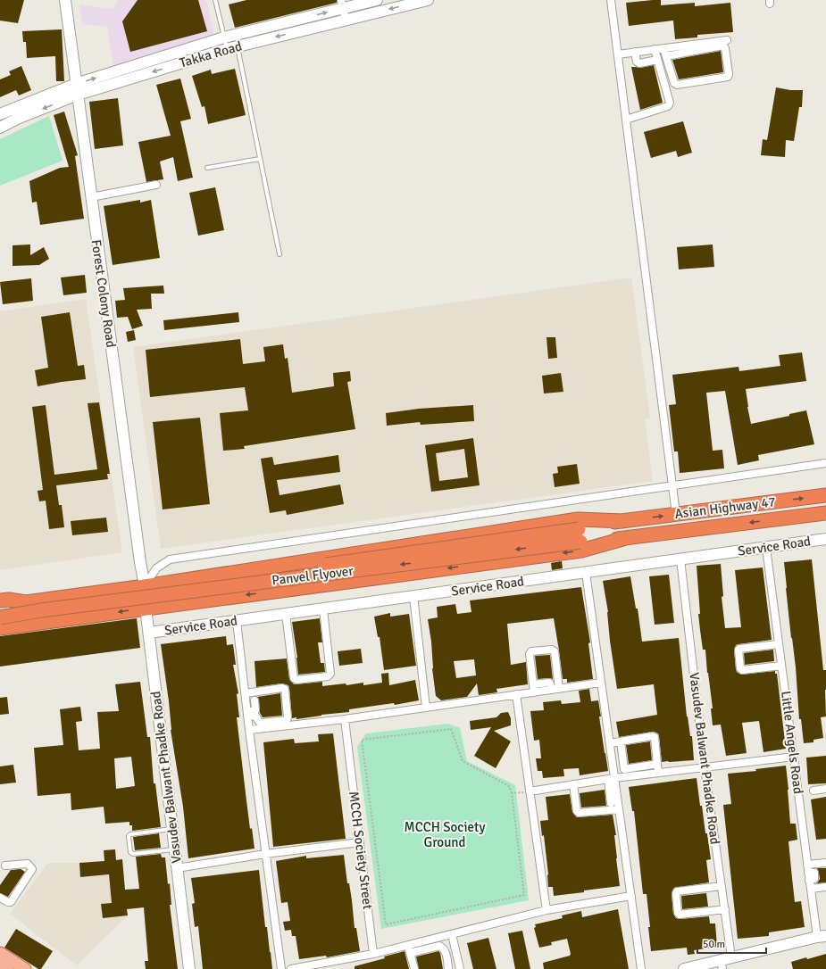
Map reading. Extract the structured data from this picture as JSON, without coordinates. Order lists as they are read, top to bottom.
{
  "streets": {
    "highway": ["Asian Highway 47", "Panvel Flyover"],
    "street": [
      "Takka Road",
      "Forest Colony Road",
      "Service Road",
      "Little Angels Road",
      "Vasudev Balwant Phadke Road",
      "MCCH Society Street"
    ]
  },
  "crossings": [
    ["Takka Road", "Forest Colony Road"],
    ["Forest Colony Road", "Vasudev Balwant Phadke Road"],
    ["Asian Highway 47", "Panvel Flyover"],
    ["Service Road", "Little Angels Road"],
    ["Service Road", "Vasudev Balwant Phadke Road"]
  ],
  "parks": ["MCCH Society Ground"],
  "scale_bar": "50 m"
}
